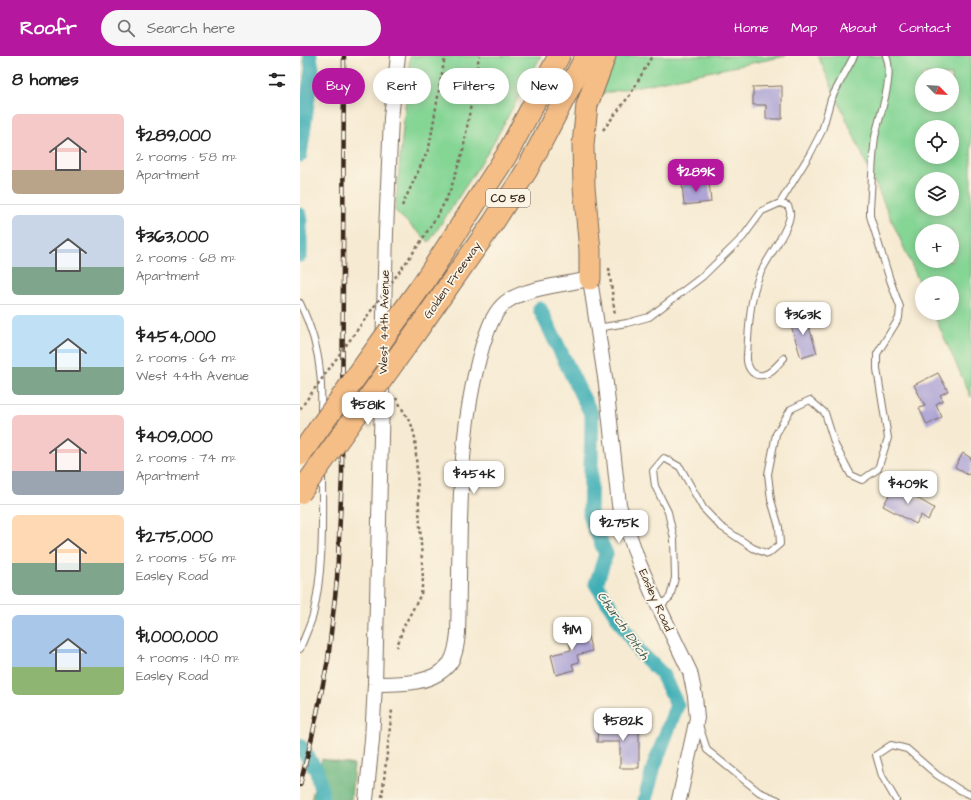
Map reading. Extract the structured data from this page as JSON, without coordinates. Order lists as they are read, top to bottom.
{
  "streets": {
    "highway": ["CO 58", "Golden Freeway"],
    "street": ["West 44th Avenue", "Easley Road"]
  },
  "water": ["Church Ditch"],
  "north": "bottom right",
  "page": {
    "header": "Roofr",
    "search": "Search here",
    "nav": [
      "Home",
      "Map",
      "About",
      "Contact"
    ],
    "heading": "8 homes",
    "map_buttons": ["+", "−"],
    "chip": [
      "Buy",
      "Rent",
      "Filters",
      "New"
    ],
    "list": [
      {
        "name": "$289,000",
        "note": "2 rooms · 58 m² · Apartment"
      },
      {
        "name": "$363,000",
        "note": "2 rooms · 68 m² · Apartment"
      },
      {
        "name": "$454,000",
        "note": "2 rooms · 64 m² · West 44th Avenue"
      },
      {
        "name": "$409,000",
        "note": "2 rooms · 74 m² · Apartment"
      },
      {
        "name": "$275,000",
        "note": "2 rooms · 56 m² · Easley Road"
      },
      {
        "name": "$1,000,000",
        "note": "4 rooms · 140 m² · Easley Road"
      }
    ],
    "price": [
      "$289K",
      "$363K",
      "$581K",
      "$454K",
      "$409K",
      "$275K",
      "$1M",
      "$582K"
    ]
  }
}
